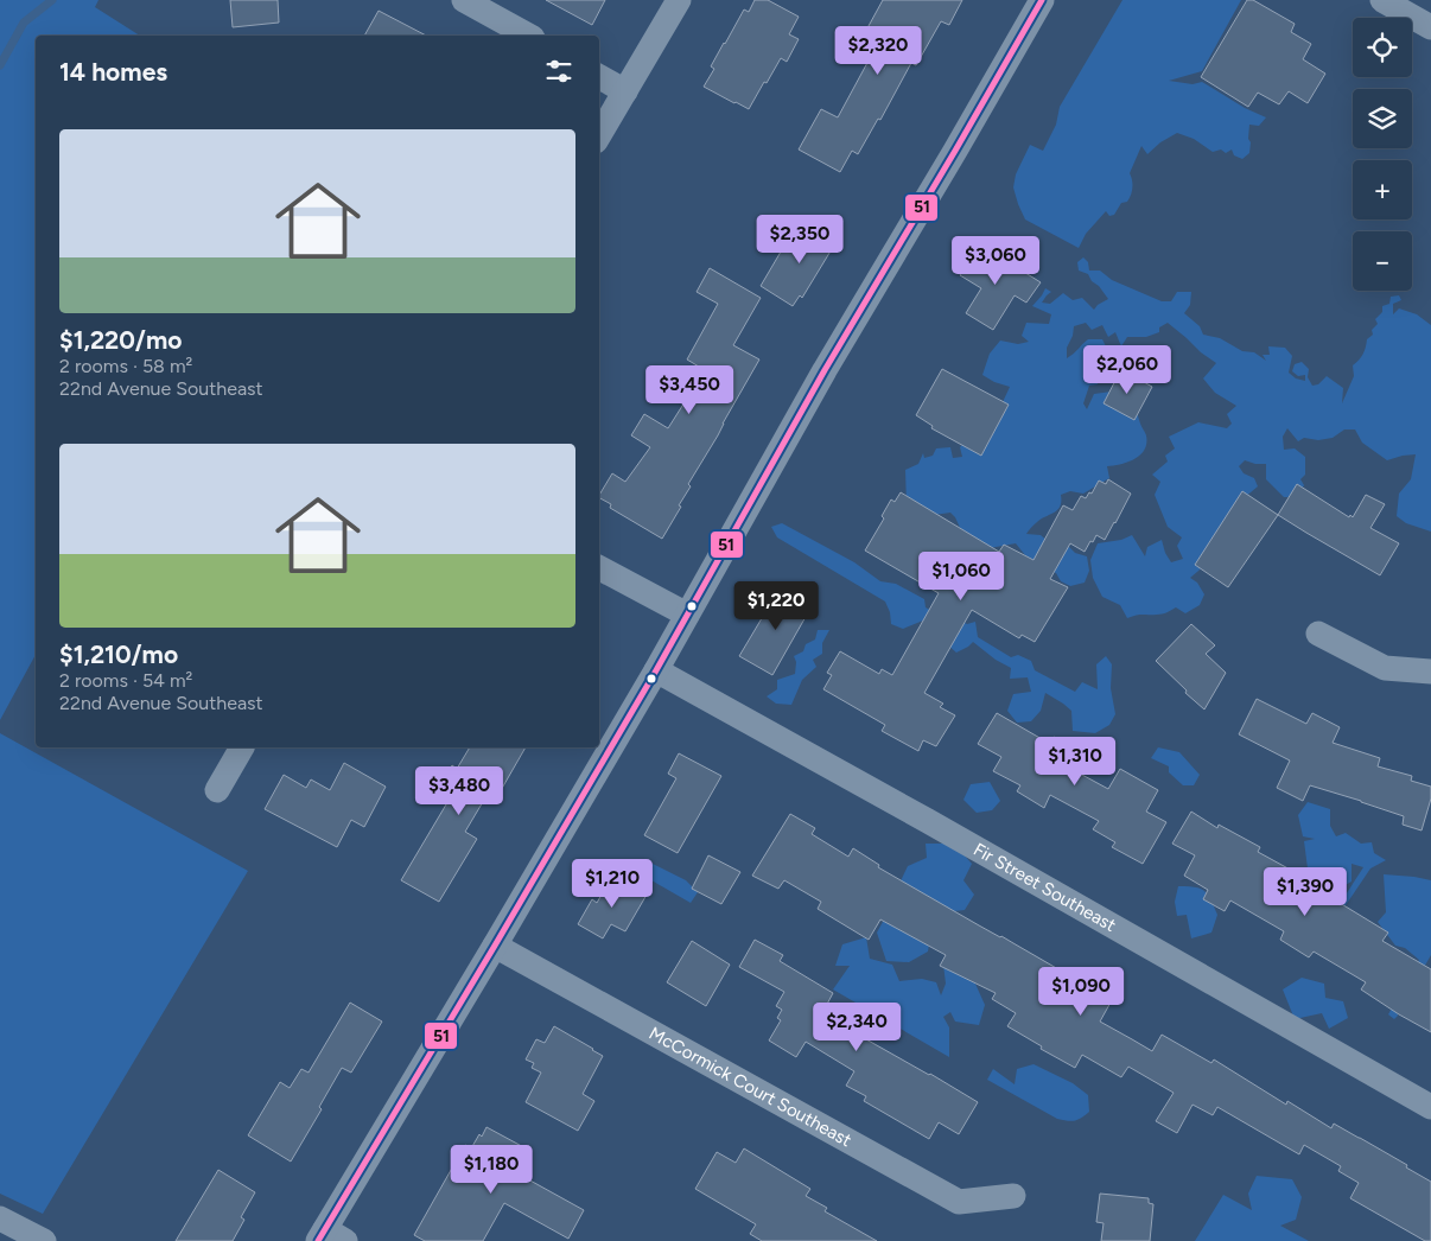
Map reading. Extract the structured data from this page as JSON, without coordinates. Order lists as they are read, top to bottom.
{
  "streets": {
    "street": ["Fir Street Southeast", "McCormick Court Southeast"]
  },
  "lines": ["transit line 51"],
  "page": {
    "map_buttons": ["+", "−"],
    "price": [
      "$2,320",
      "$2,350",
      "$3,060",
      "$2,060",
      "$3,450",
      "$1,060",
      "$1,220",
      "$1,310",
      "$3,480",
      "$1,210",
      "$1,390",
      "$1,090",
      "$2,340",
      "$1,180"
    ],
    "heading": "14 homes",
    "list": [
      {
        "name": "$1,220/mo",
        "note": "2 rooms · 58 m² · 22nd Avenue Southeast"
      },
      {
        "name": "$1,210/mo",
        "note": "2 rooms · 54 m² · 22nd Avenue Southeast"
      }
    ]
  }
}
